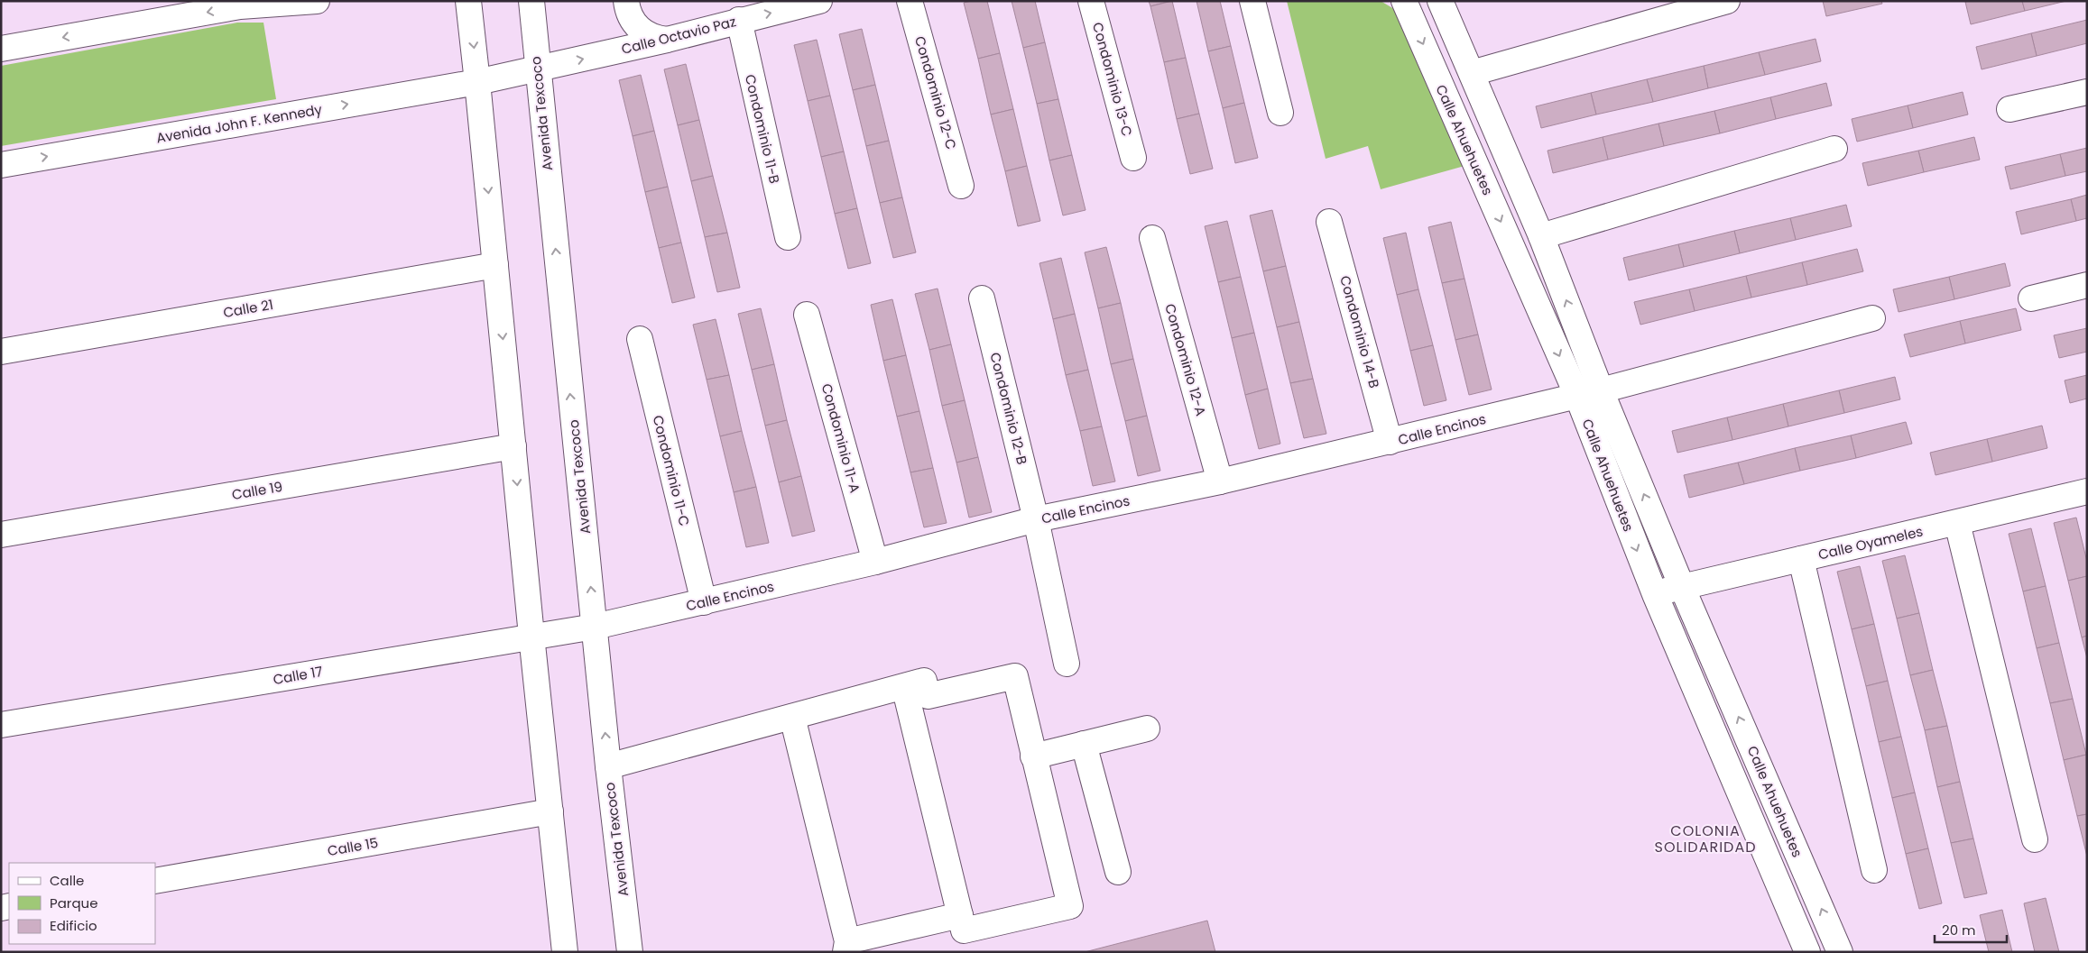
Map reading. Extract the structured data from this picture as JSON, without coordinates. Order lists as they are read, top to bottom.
{
  "streets": {
    "street": [
      "Calle Octavio Paz",
      "Condominio 13-C",
      "Condominio 12-C",
      "Avenida Texcoco",
      "Avenida John F. Kennedy",
      "Condominio 11-B",
      "Calle Ahuehuetes",
      "Calle 21",
      "Condominio 14-B",
      "Condominio 12-A",
      "Condominio 12-B",
      "Calle Encinos",
      "Condominio 11-A",
      "Condominio 11-C",
      "Calle 19",
      "Calle Oyameles",
      "Calle 17",
      "Calle 15"
    ]
  },
  "crossings": [
    ["Calle Octavio Paz", "Avenida Texcoco"],
    ["Calle Octavio Paz", "Avenida John F. Kennedy"],
    ["Calle Octavio Paz", "Condominio 11-B"],
    ["Avenida Texcoco", "Calle Encinos"],
    ["Avenida Texcoco", "Calle 17"],
    ["Calle Ahuehuetes", "Calle Encinos"],
    ["Calle Ahuehuetes", "Calle Oyameles"],
    ["Condominio 14-B", "Calle Encinos"],
    ["Condominio 12-A", "Calle Encinos"],
    ["Condominio 12-B", "Calle Encinos"],
    ["Calle Encinos", "Condominio 11-A"],
    ["Calle Encinos", "Condominio 11-C"],
    ["Calle Encinos", "Calle 17"]
  ],
  "one_way": ["Calle Octavio Paz"],
  "districts": ["COLONIA SOLIDARIDAD"],
  "legend": ["Calle", "Parque", "Edificio"],
  "scale_bar": "20 m"
}
